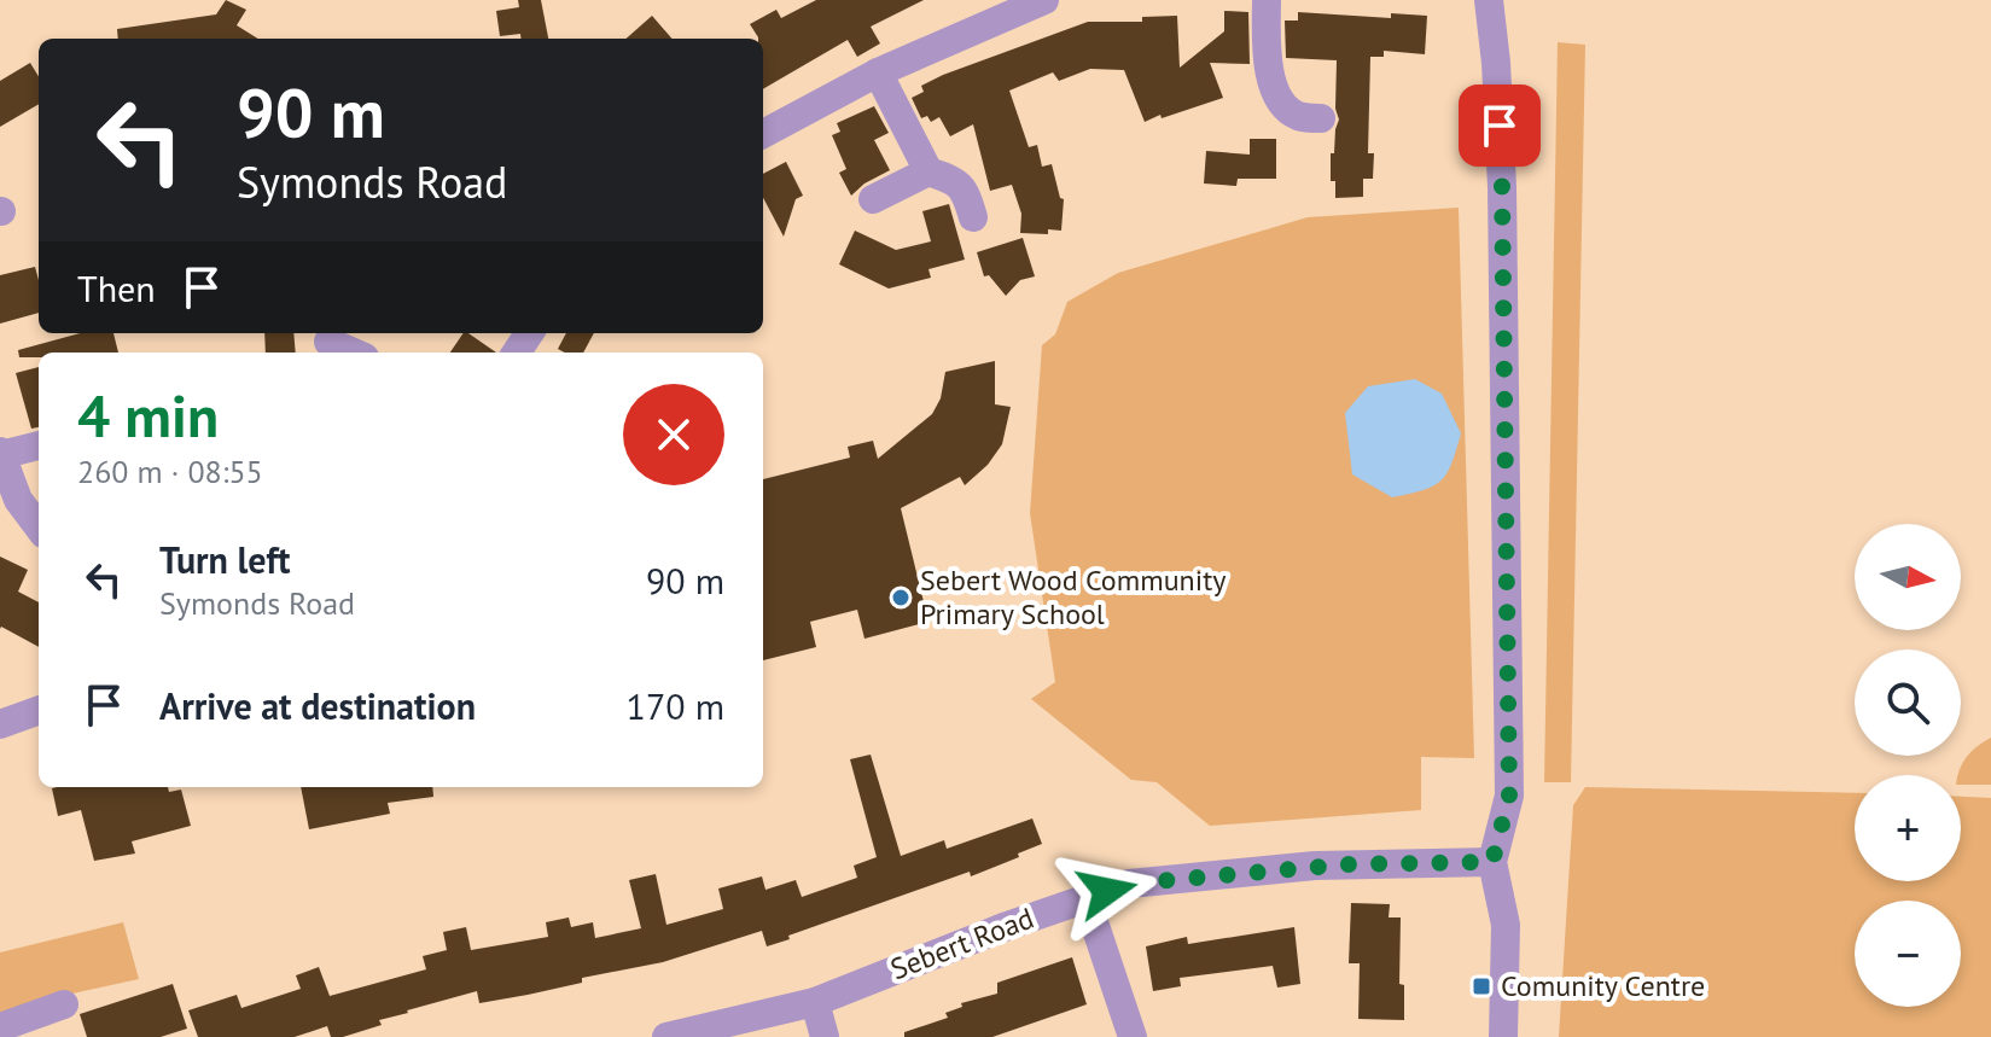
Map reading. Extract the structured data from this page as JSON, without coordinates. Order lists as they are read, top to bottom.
{
  "streets": {
    "street": ["Sebert Road"]
  },
  "places": {
    "other": ["Sebert Wood Community Primary School"],
    "transit": ["Comunity Centre"]
  },
  "north": "right",
  "page": {
    "turn": ["90 m", "Symonds Road"],
    "then": "Then",
    "heading": ["4 min", "260 m · 08:55"],
    "list": [
      {
        "name": "Turn left",
        "note": "Symonds Road",
        "value": "90 m"
      },
      {
        "name": "Arrive at destination",
        "value": "170 m"
      }
    ],
    "map_buttons": ["+", "−"]
  }
}
